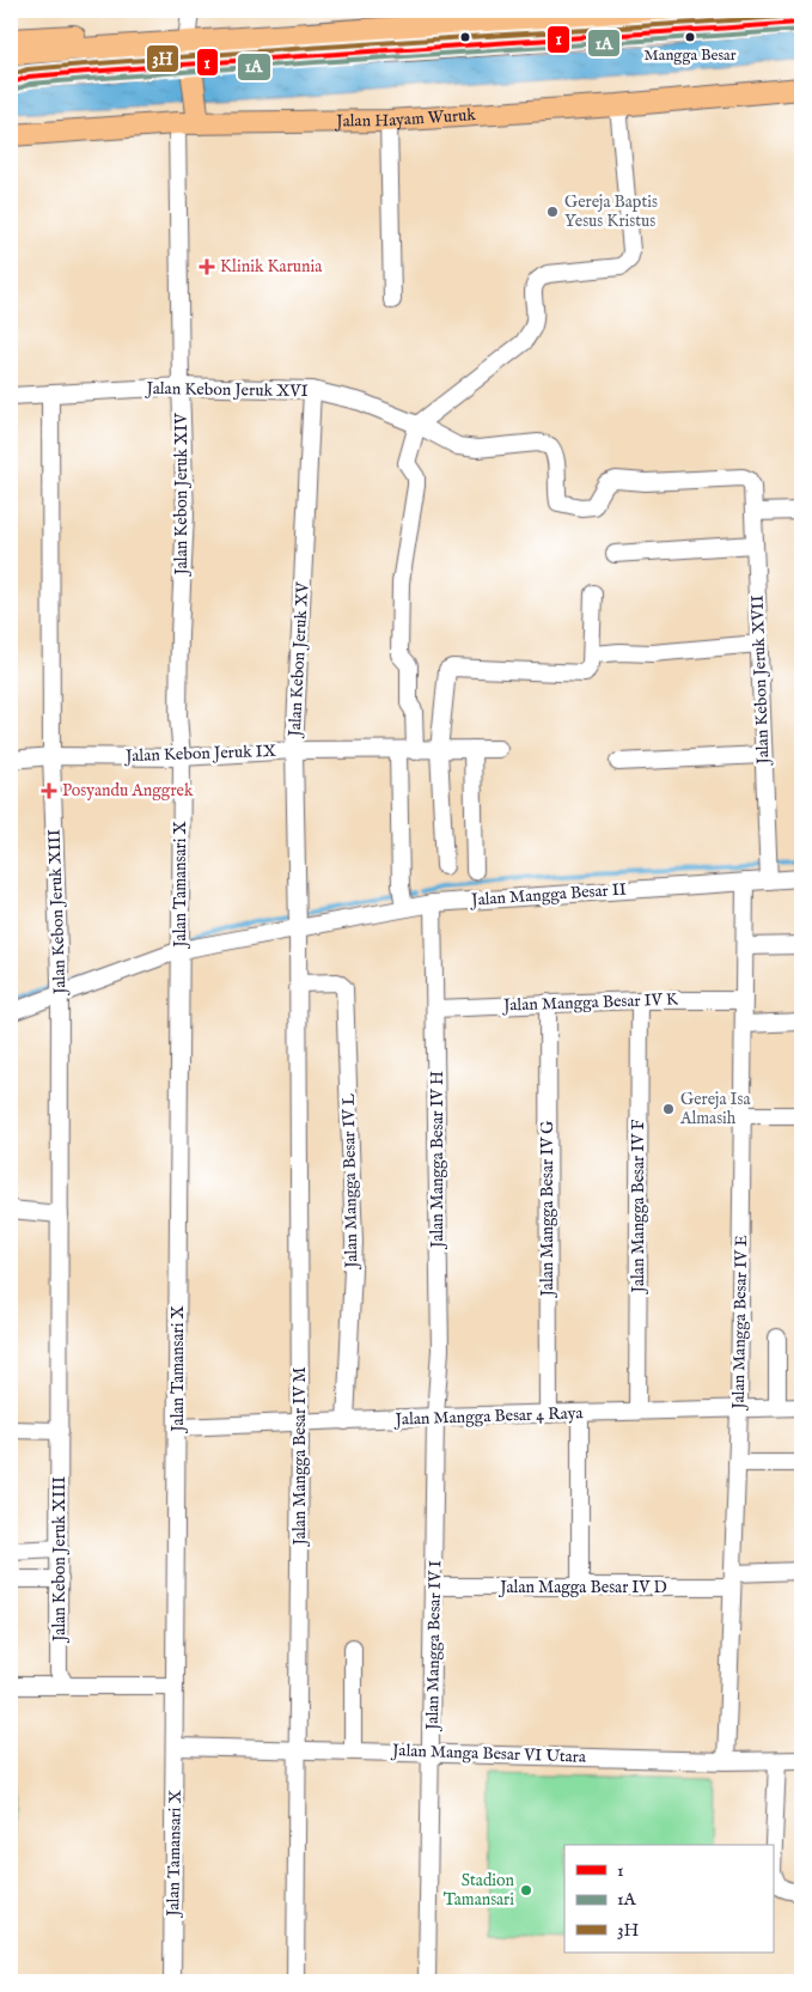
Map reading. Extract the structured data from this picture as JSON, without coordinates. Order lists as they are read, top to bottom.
{
  "streets": {
    "main road": ["Jalan Hayam Wuruk"],
    "street": [
      "Jalan Kebon Jeruk XVI",
      "Jalan Kebon Jeruk XIV",
      "Jalan Kebon Jeruk XV",
      "Jalan Kebon Jeruk XVII",
      "Jalan Kebon Jeruk IX",
      "Jalan Tamansari X",
      "Jalan Mangga Besar II",
      "Jalan Kebon Jeruk XIII",
      "Jalan Mangga Besar IV K",
      "Jalan Mangga Besar IV H",
      "Jalan Mangga Besar IV L",
      "Jalan Mangga Besar IV F",
      "Jalan Mangga Besar IV G",
      "Jalan Mangga Besar IV E",
      "Jalan Mangga Besar 4 Raya",
      "Jalan Mangga Besar IV M",
      "Jalan Magga Besar IV D",
      "Jalan Mangga Besar IV I",
      "Jalan Manga Besar VI Utara"
    ]
  },
  "crossings": [
    ["Jalan Hayam Wuruk", "Jalan Kebon Jeruk XIV"],
    ["Jalan Kebon Jeruk XVI", "Jalan Kebon Jeruk XIV"],
    ["Jalan Kebon Jeruk XVI", "Jalan Kebon Jeruk XV"],
    ["Jalan Kebon Jeruk XVI", "Jalan Kebon Jeruk XVII"],
    ["Jalan Kebon Jeruk XVI", "Jalan Kebon Jeruk XIII"],
    ["Jalan Kebon Jeruk XIV", "Jalan Kebon Jeruk IX"],
    ["Jalan Kebon Jeruk XIV", "Jalan Tamansari X"],
    ["Jalan Kebon Jeruk XV", "Jalan Kebon Jeruk IX"],
    ["Jalan Kebon Jeruk XV", "Jalan Mangga Besar II"],
    ["Jalan Kebon Jeruk XV", "Jalan Mangga Besar IV M"],
    ["Jalan Kebon Jeruk XVII", "Jalan Mangga Besar II"],
    ["Jalan Kebon Jeruk IX", "Jalan Tamansari X"],
    ["Jalan Kebon Jeruk IX", "Jalan Kebon Jeruk XIII"],
    ["Jalan Tamansari X", "Jalan Mangga Besar II"],
    ["Jalan Tamansari X", "Jalan Mangga Besar 4 Raya"],
    ["Jalan Tamansari X", "Jalan Manga Besar VI Utara"],
    ["Jalan Mangga Besar II", "Jalan Kebon Jeruk XIII"],
    ["Jalan Mangga Besar II", "Jalan Mangga Besar IV H"],
    ["Jalan Mangga Besar II", "Jalan Mangga Besar IV E"],
    ["Jalan Mangga Besar II", "Jalan Mangga Besar IV M"],
    ["Jalan Mangga Besar IV K", "Jalan Mangga Besar IV H"],
    ["Jalan Mangga Besar IV K", "Jalan Mangga Besar IV F"],
    ["Jalan Mangga Besar IV K", "Jalan Mangga Besar IV G"],
    ["Jalan Mangga Besar IV K", "Jalan Mangga Besar IV E"],
    ["Jalan Mangga Besar IV H", "Jalan Mangga Besar 4 Raya"],
    ["Jalan Mangga Besar IV H", "Jalan Mangga Besar IV I"],
    ["Jalan Mangga Besar IV L", "Jalan Mangga Besar 4 Raya"],
    ["Jalan Mangga Besar IV L", "Jalan Mangga Besar IV M"],
    ["Jalan Mangga Besar IV F", "Jalan Mangga Besar 4 Raya"],
    ["Jalan Mangga Besar IV G", "Jalan Mangga Besar 4 Raya"],
    ["Jalan Mangga Besar IV E", "Jalan Mangga Besar 4 Raya"],
    ["Jalan Mangga Besar IV E", "Jalan Magga Besar IV D"],
    ["Jalan Mangga Besar IV E", "Jalan Manga Besar VI Utara"],
    ["Jalan Mangga Besar 4 Raya", "Jalan Mangga Besar IV M"],
    ["Jalan Mangga Besar 4 Raya", "Jalan Mangga Besar IV I"],
    ["Jalan Mangga Besar IV M", "Jalan Manga Besar VI Utara"],
    ["Jalan Magga Besar IV D", "Jalan Mangga Besar IV I"],
    ["Jalan Mangga Besar IV I", "Jalan Manga Besar VI Utara"]
  ],
  "places": {
    "other": [
      "Mangga Besar",
      "Gereja Baptis Yesus Kristus",
      "Gereja Isa Almasih",
      "Stadion Tamansari"
    ],
    "health": ["Klinik Karunia", "Posyandu Anggrek"]
  },
  "lines": ["transit line 3H", "transit line 1", "transit line 1A"],
  "legend": ["1", "1A", "3H"]
}
